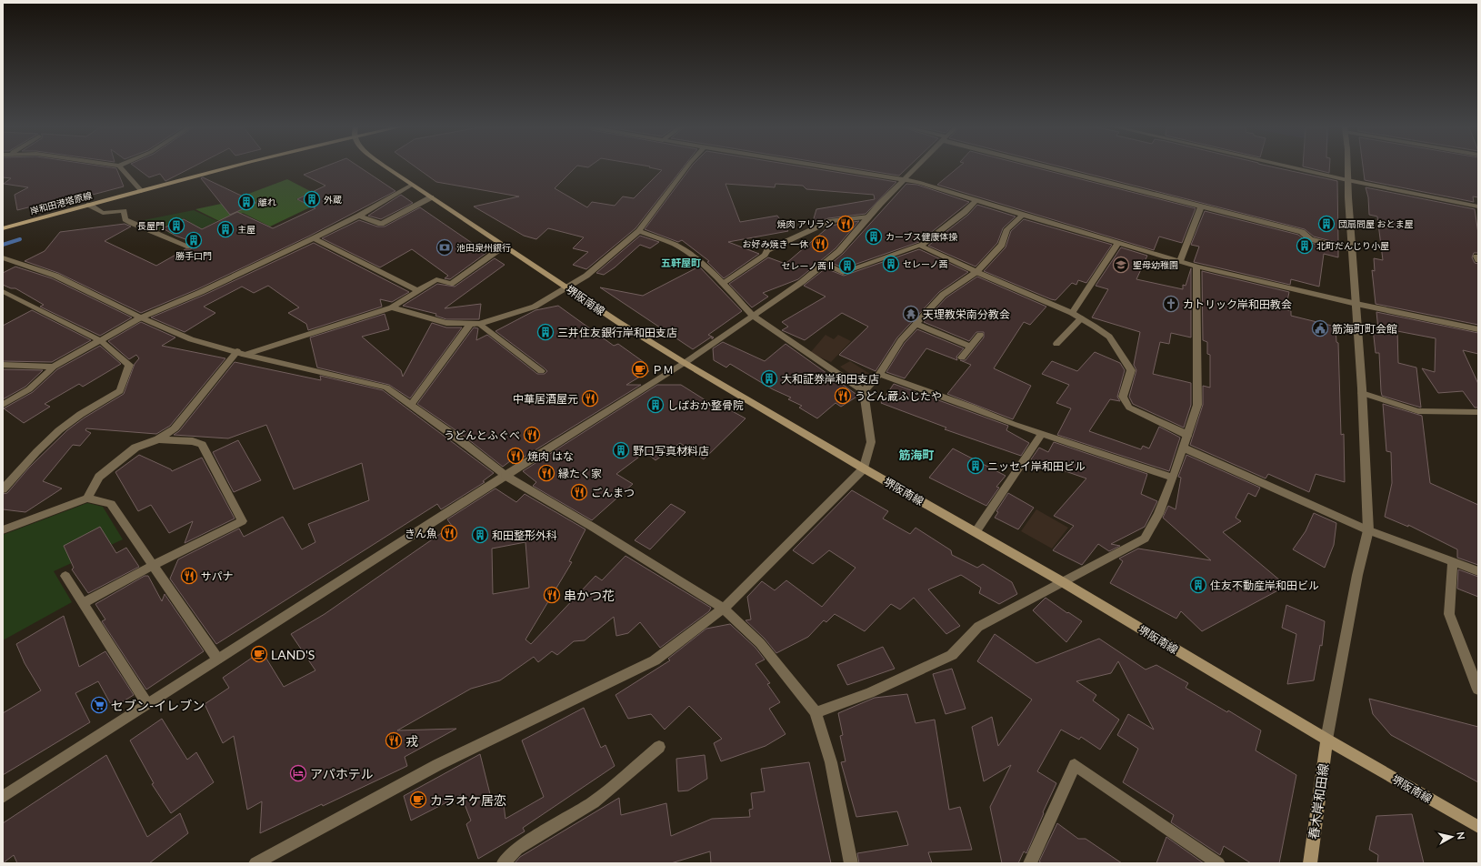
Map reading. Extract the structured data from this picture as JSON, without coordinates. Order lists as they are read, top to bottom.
{
  "streets": {
    "main road": ["岸和田港塔原線", "堺阪南線", "春木岸和田線"]
  },
  "crossings": [
    ["堺阪南線", "春木岸和田線"]
  ],
  "districts": ["五軒屋町", "筋海町"],
  "places": {
    "building": [
      "外蔵",
      "離れ",
      "団扇問屋 おとま屋",
      "長屋門",
      "主屋",
      "カーブス健康体操",
      "勝手口門",
      "北町だんじり小屋",
      "セレーノ茜",
      "セレーノ茜Ⅱ",
      "三井住友銀行岸和田支店",
      "大和証券岸和田支店",
      "しばおか整骨院",
      "野口写真材料店",
      "ニッセイ岸和田ビル",
      "和田整形外科",
      "住友不動産岸和田ビル"
    ],
    "restaurant": [
      "焼肉 アリラン",
      "お好み焼き 一休",
      "うどん蔵ふじたや",
      "中華居酒屋元",
      "うどんとふぐべ",
      "焼肉 はな",
      "縁たく家",
      "ごんまつ",
      "きん魚",
      "サパナ",
      "串かつ花",
      "戎"
    ],
    "bank": ["池田泉州銀行"],
    "school or university": ["聖母幼稚園"],
    "church": ["カトリック岸和田教会"],
    "temple": ["天理教栄南分教会"],
    "public building": ["筋海町町会館"],
    "cafe": ["ＰＭ", "LAND'S", "カラオケ居恋"],
    "supermarket": ["セブン-イレブン"],
    "hotel": ["アパホテル"]
  },
  "north": "right"
}
